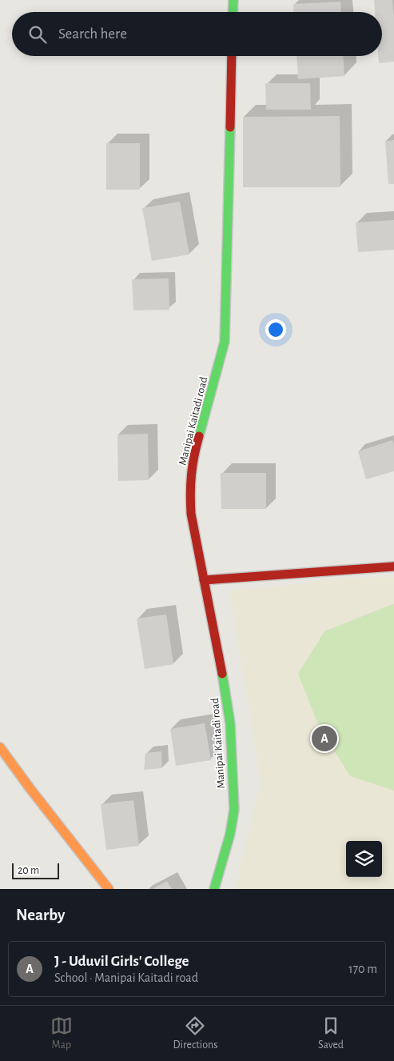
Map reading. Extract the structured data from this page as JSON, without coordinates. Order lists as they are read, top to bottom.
{
  "streets": {
    "main road": ["Manipai Kaitadi road"]
  },
  "scale_bar": "20 m",
  "page": {
    "search": "Search here",
    "pins": "A",
    "scale": "20 m",
    "heading": "Nearby",
    "list": [
      {
        "mark": "A",
        "name": "J - Uduvil Girls' College",
        "note": "School · Manipai Kaitadi road",
        "value": "170 m"
      }
    ],
    "nav": ["Map", "Directions", "Saved"]
  }
}
